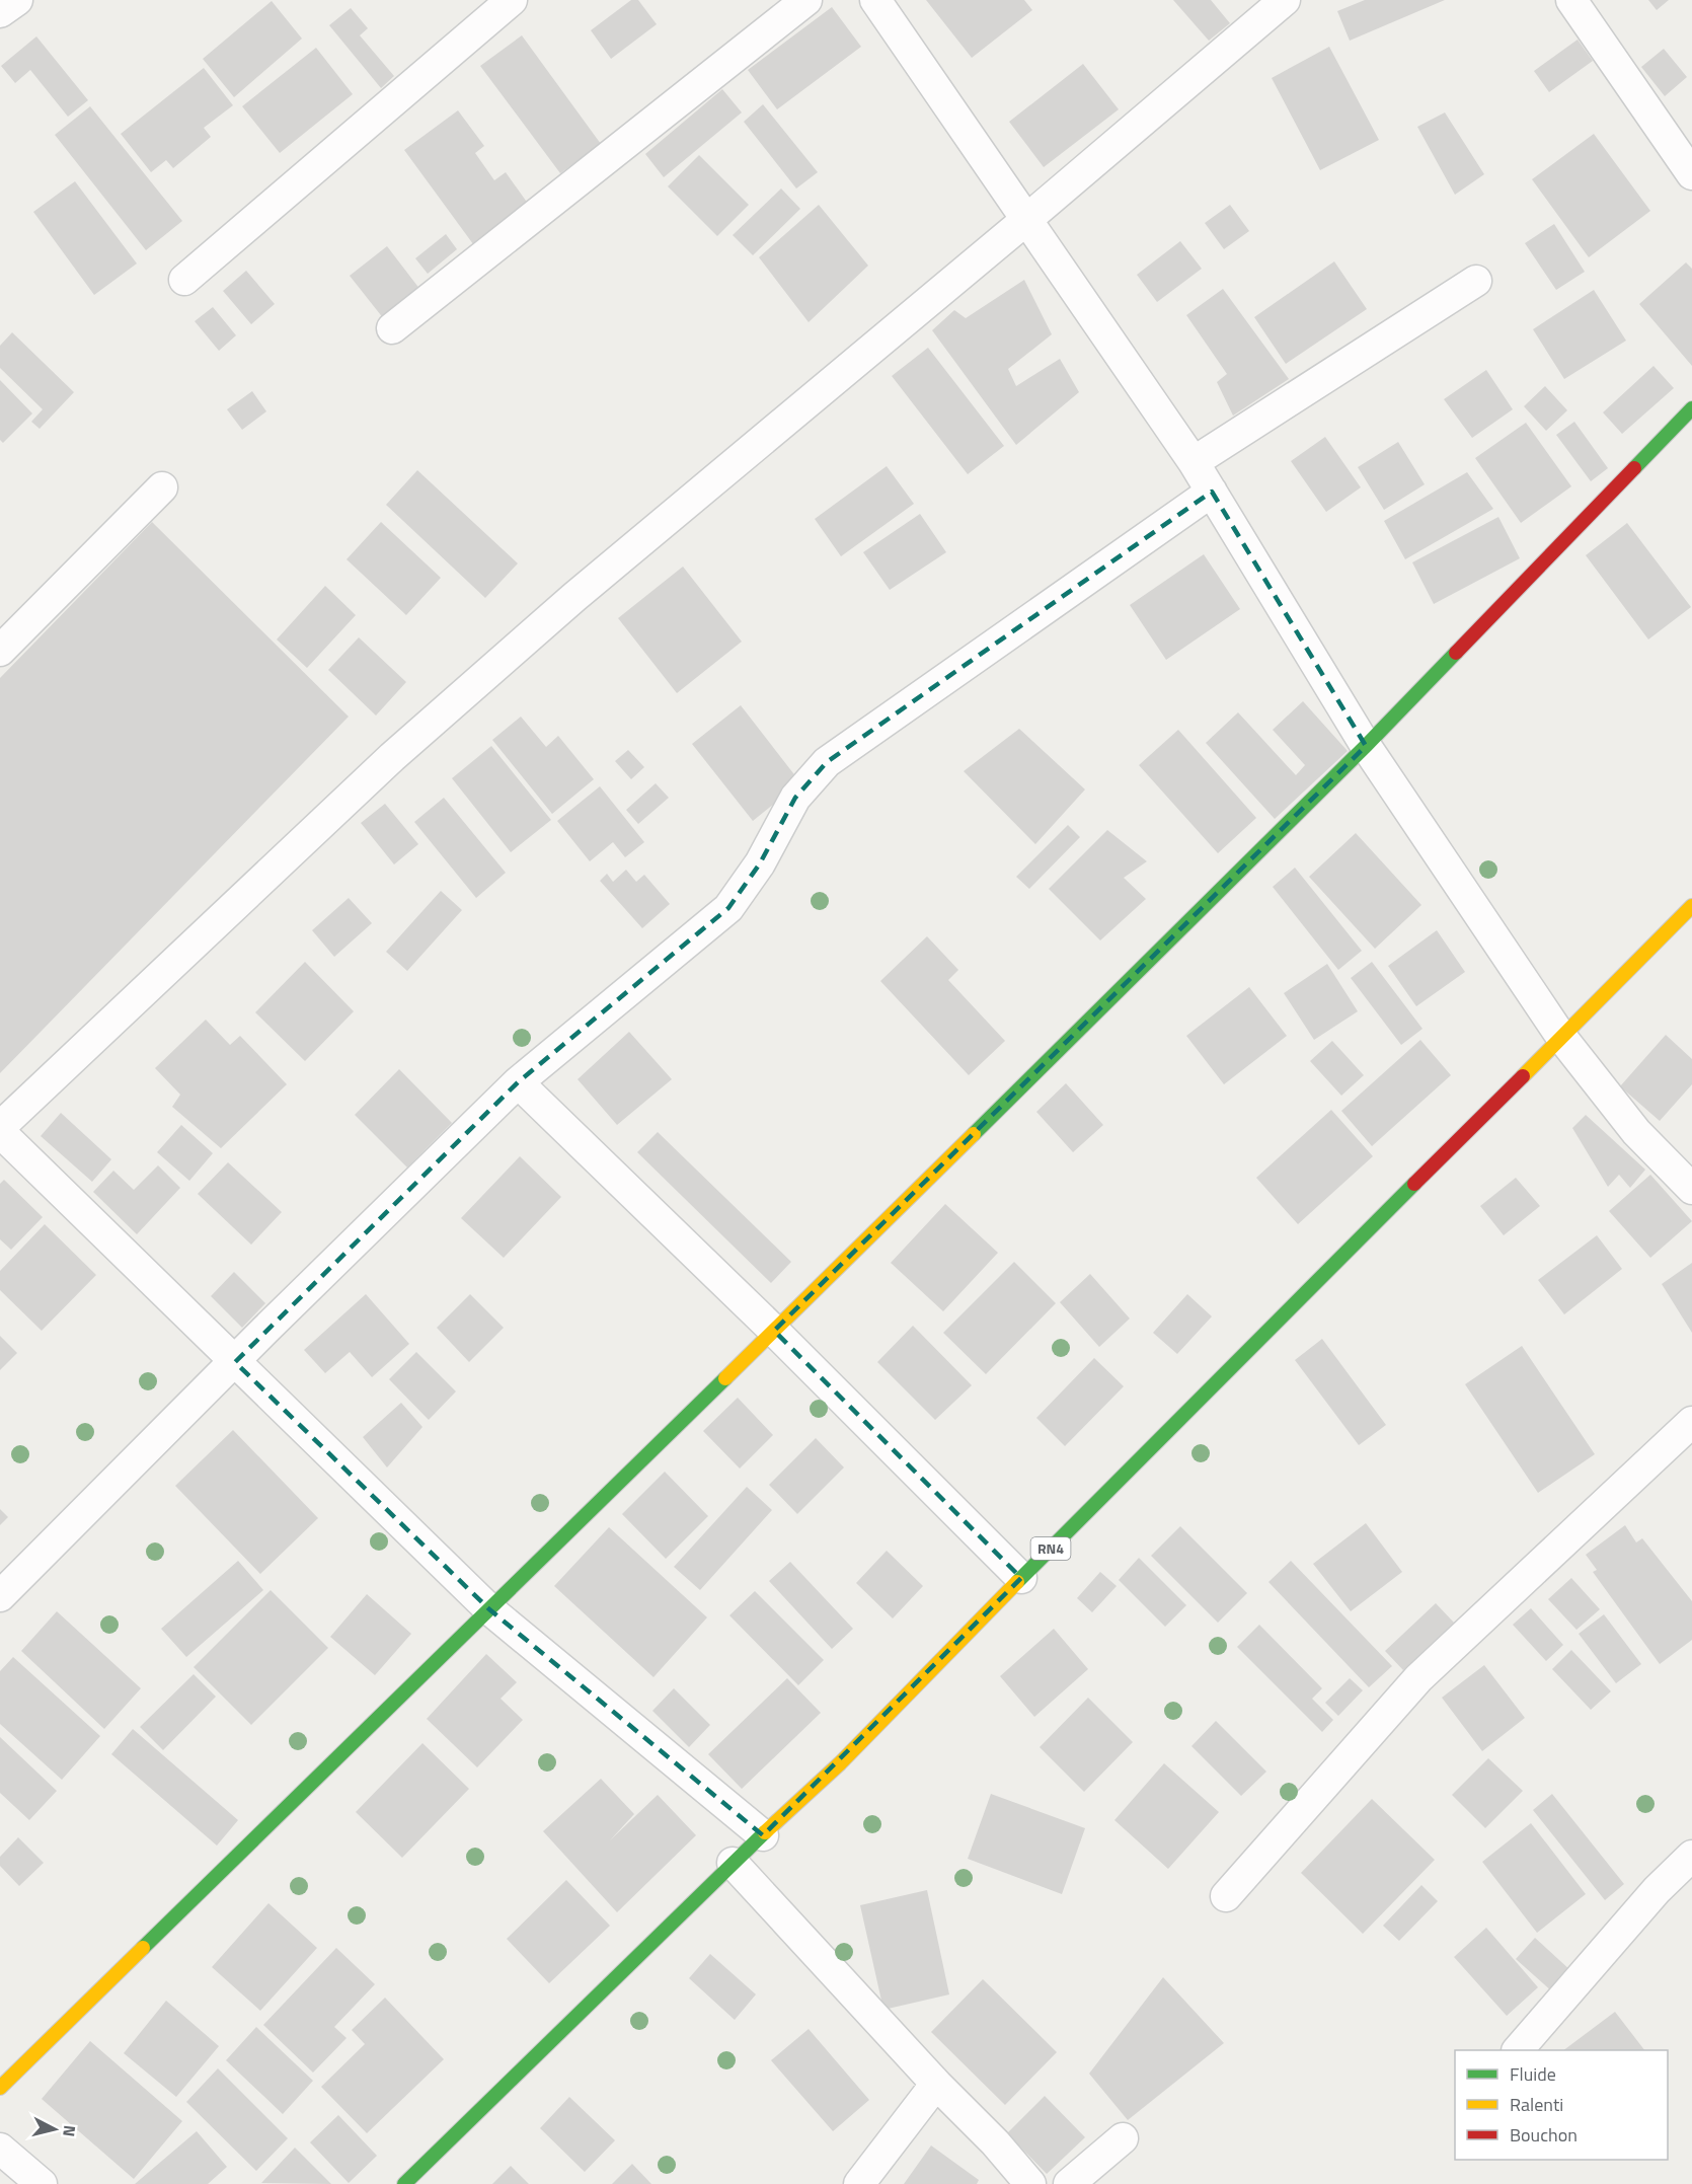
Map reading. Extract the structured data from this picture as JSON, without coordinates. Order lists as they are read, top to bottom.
{
  "streets": {
    "main road": ["RN4"]
  },
  "legend": ["Fluide", "Ralenti", "Bouchon"],
  "north": "right"
}
